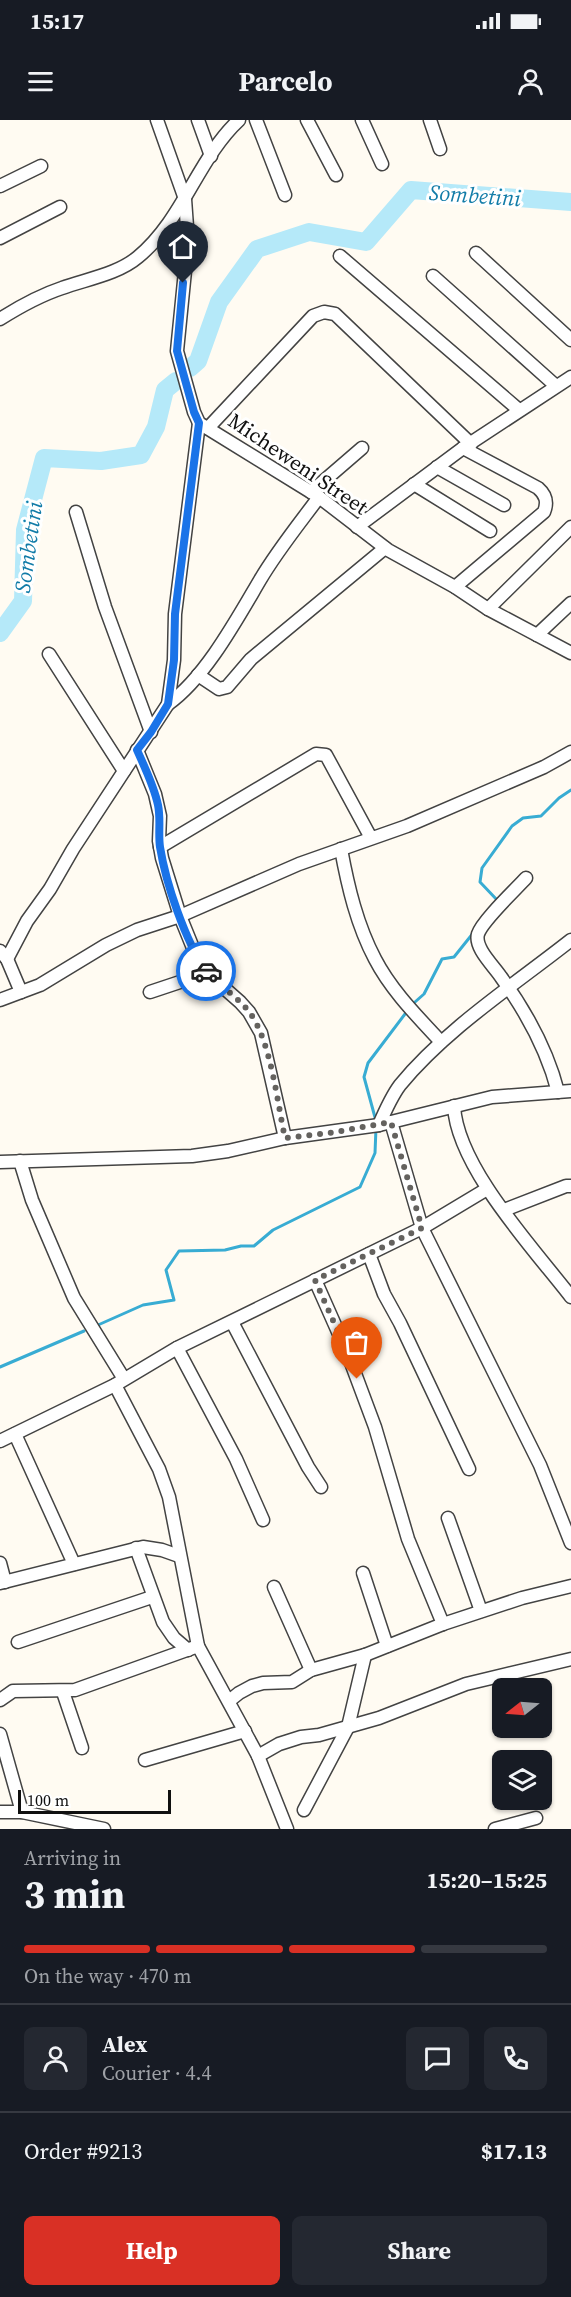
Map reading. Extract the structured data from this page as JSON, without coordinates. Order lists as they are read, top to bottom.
{
  "streets": {
    "street": ["Micheweni Street"]
  },
  "water": ["Sombetini"],
  "scale_bar": "100 m",
  "north": "left",
  "page": {
    "status": "15:17",
    "header": "Parcelo",
    "scale": "100 m",
    "heading": ["3 min", "Arriving in", "15:20–15:25"],
    "panel": [
      "Alex",
      "Courier · 4.4",
      "Order #9213",
      "$17.13"
    ],
    "bar": "On the way · 470 m",
    "buttons": ["Help", "Share"]
  }
}
